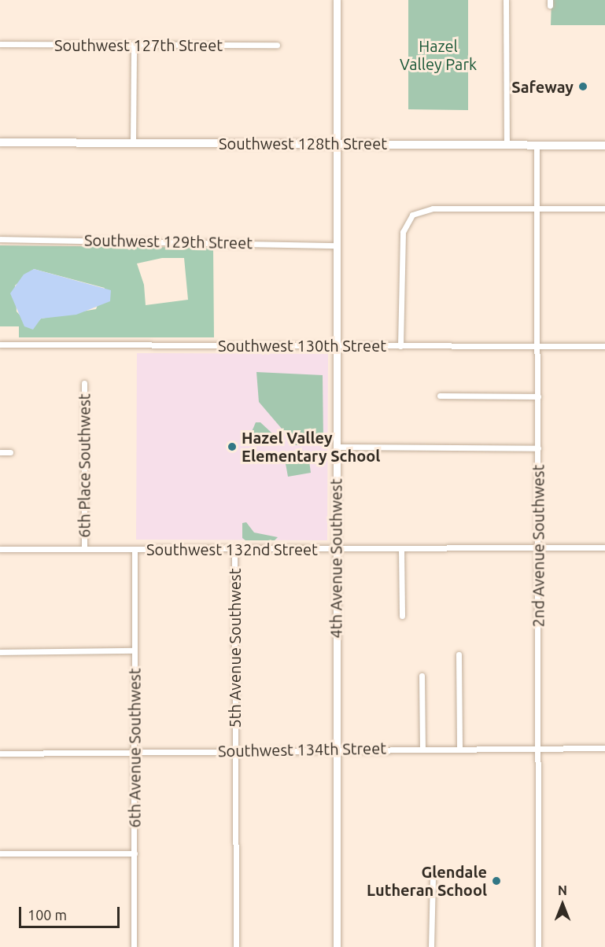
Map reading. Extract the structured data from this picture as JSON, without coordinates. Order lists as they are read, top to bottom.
{
  "streets": {
    "main road": ["Southwest 128th Street"],
    "street": [
      "Southwest 127th Street",
      "Southwest 129th Street",
      "Southwest 130th Street",
      "6th Place Southwest",
      "2nd Avenue Southwest",
      "Southwest 132nd Street",
      "4th Avenue Southwest",
      "5th Avenue Southwest",
      "6th Avenue Southwest",
      "Southwest 134th Street"
    ]
  },
  "crossings": [
    ["Southwest 128th Street", "2nd Avenue Southwest"],
    ["Southwest 128th Street", "4th Avenue Southwest"],
    ["Southwest 129th Street", "4th Avenue Southwest"],
    ["Southwest 130th Street", "2nd Avenue Southwest"],
    ["Southwest 130th Street", "4th Avenue Southwest"],
    ["6th Place Southwest", "Southwest 132nd Street"],
    ["2nd Avenue Southwest", "Southwest 132nd Street"],
    ["2nd Avenue Southwest", "Southwest 134th Street"],
    ["Southwest 132nd Street", "4th Avenue Southwest"],
    ["Southwest 132nd Street", "5th Avenue Southwest"],
    ["Southwest 132nd Street", "6th Avenue Southwest"],
    ["4th Avenue Southwest", "Southwest 134th Street"],
    ["5th Avenue Southwest", "Southwest 134th Street"],
    ["6th Avenue Southwest", "Southwest 134th Street"]
  ],
  "parks": ["Hazel Valley Park"],
  "places": ["Safeway", "Hazel Valley Elementary School", "Glendale Lutheran School"],
  "scale_bar": "100 m",
  "north": "top"
}
